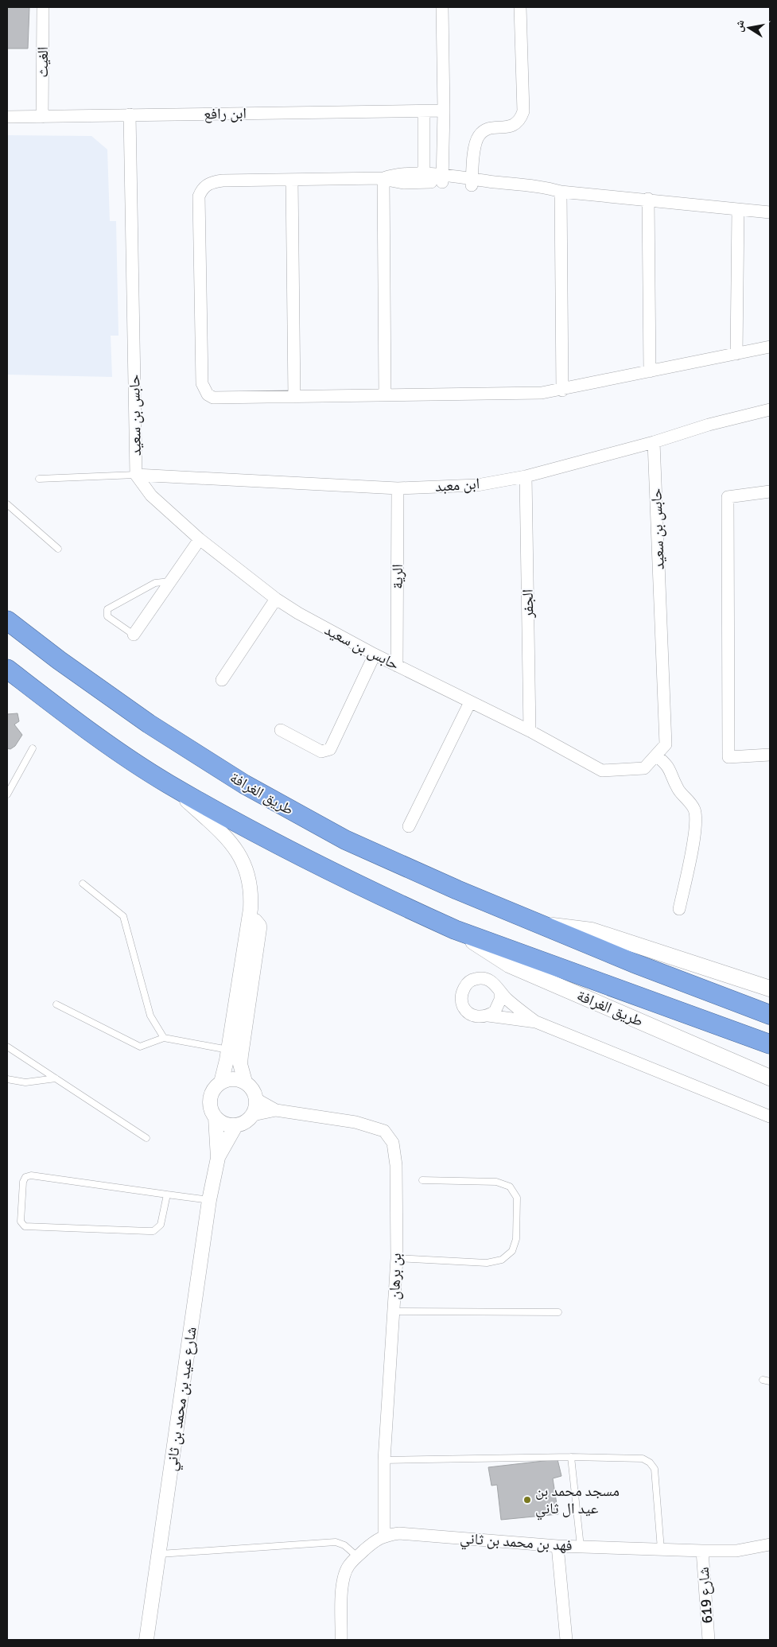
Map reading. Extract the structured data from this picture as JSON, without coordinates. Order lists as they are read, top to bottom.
{
  "streets": {
    "highway": ["طريق الغرافة"],
    "street": [
      "الغيث",
      "ابن رافع",
      "حابس بن سعيد",
      "ابن معبد",
      "الرية",
      "الجفر",
      "بن برهان",
      "شارع عيد بن محمد بن ثاني",
      "فهد بن محمد بن ثاني",
      "شارع 619"
    ]
  },
  "crossings": [
    ["الغيث", "ابن رافع"],
    ["ابن رافع", "حابس بن سعيد"],
    ["حابس بن سعيد", "ابن معبد"],
    ["حابس بن سعيد", "الرية"],
    ["حابس بن سعيد", "الجفر"],
    ["ابن معبد", "الرية"],
    ["ابن معبد", "الجفر"],
    ["بن برهان", "شارع عيد بن محمد بن ثاني"],
    ["بن برهان", "فهد بن محمد بن ثاني"],
    ["فهد بن محمد بن ثاني", "شارع 619"]
  ],
  "places": ["مسجد محمد بن عيد ال ثاني"],
  "north": "left"
}
